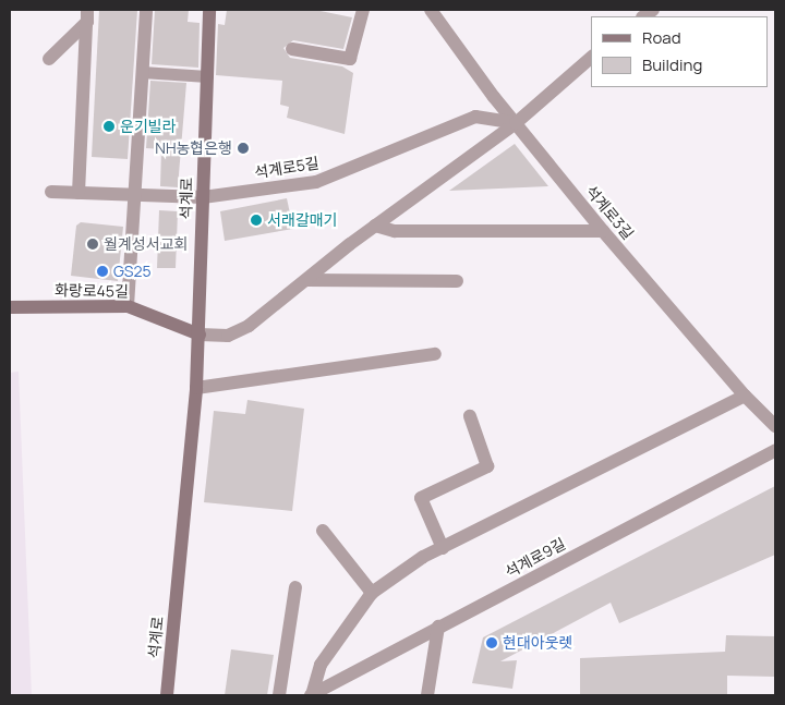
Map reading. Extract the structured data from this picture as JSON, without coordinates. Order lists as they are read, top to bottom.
{
  "streets": {
    "street": [
      "석계로5길",
      "석계로",
      "석계로3길",
      "화랑로45길",
      "석계로9길"
    ]
  },
  "crossings": [
    ["석계로5길", "석계로"],
    ["석계로5길", "석계로3길"],
    ["석계로", "화랑로45길"]
  ],
  "places": [
    "운기빌라",
    "NH농협은행",
    "서래갈매기",
    "월계성서교회",
    "GS25",
    "현대아웃렛"
  ],
  "legend": ["Road", "Building"]
}
